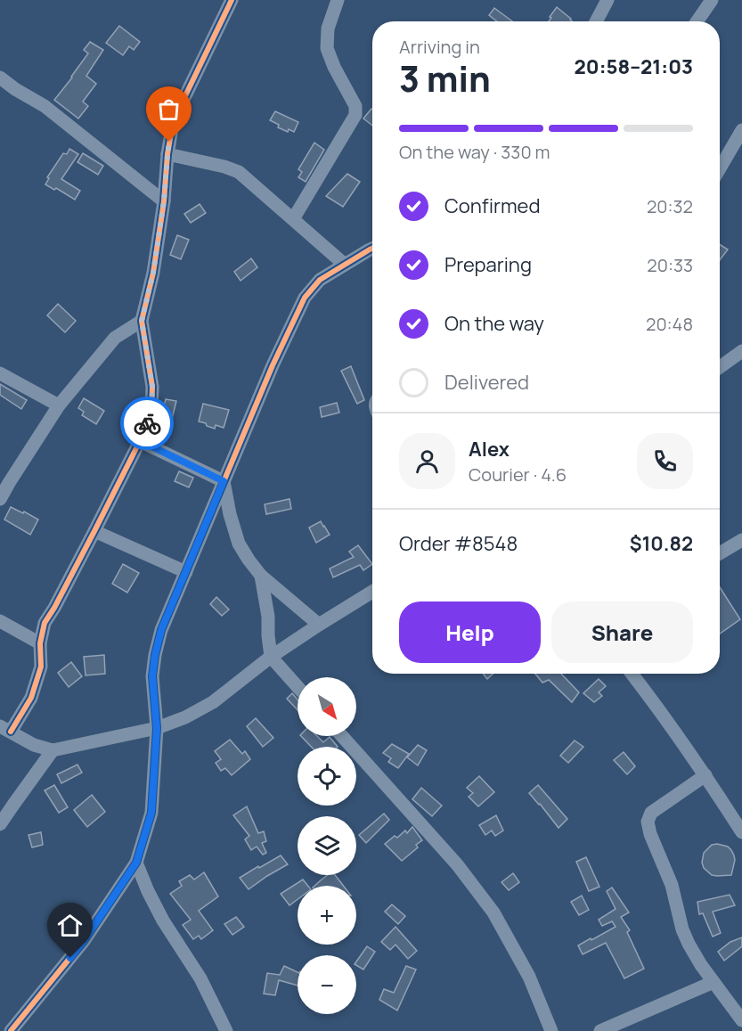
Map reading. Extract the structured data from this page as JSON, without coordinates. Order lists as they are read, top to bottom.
{
  "north": "bottom right",
  "page": {
    "heading": ["3 min", "Arriving in", "20:58–21:03"],
    "panel": [
      "Alex",
      "Courier · 4.6",
      "Order #8548",
      "$10.82"
    ],
    "bar": "On the way · 330 m",
    "list": [
      ["Confirmed", "20:32"],
      ["Preparing", "20:33"],
      ["On the way", "20:48"],
      "Delivered"
    ],
    "buttons": ["Help", "Share"],
    "map_buttons": ["+", "−"]
  }
}
